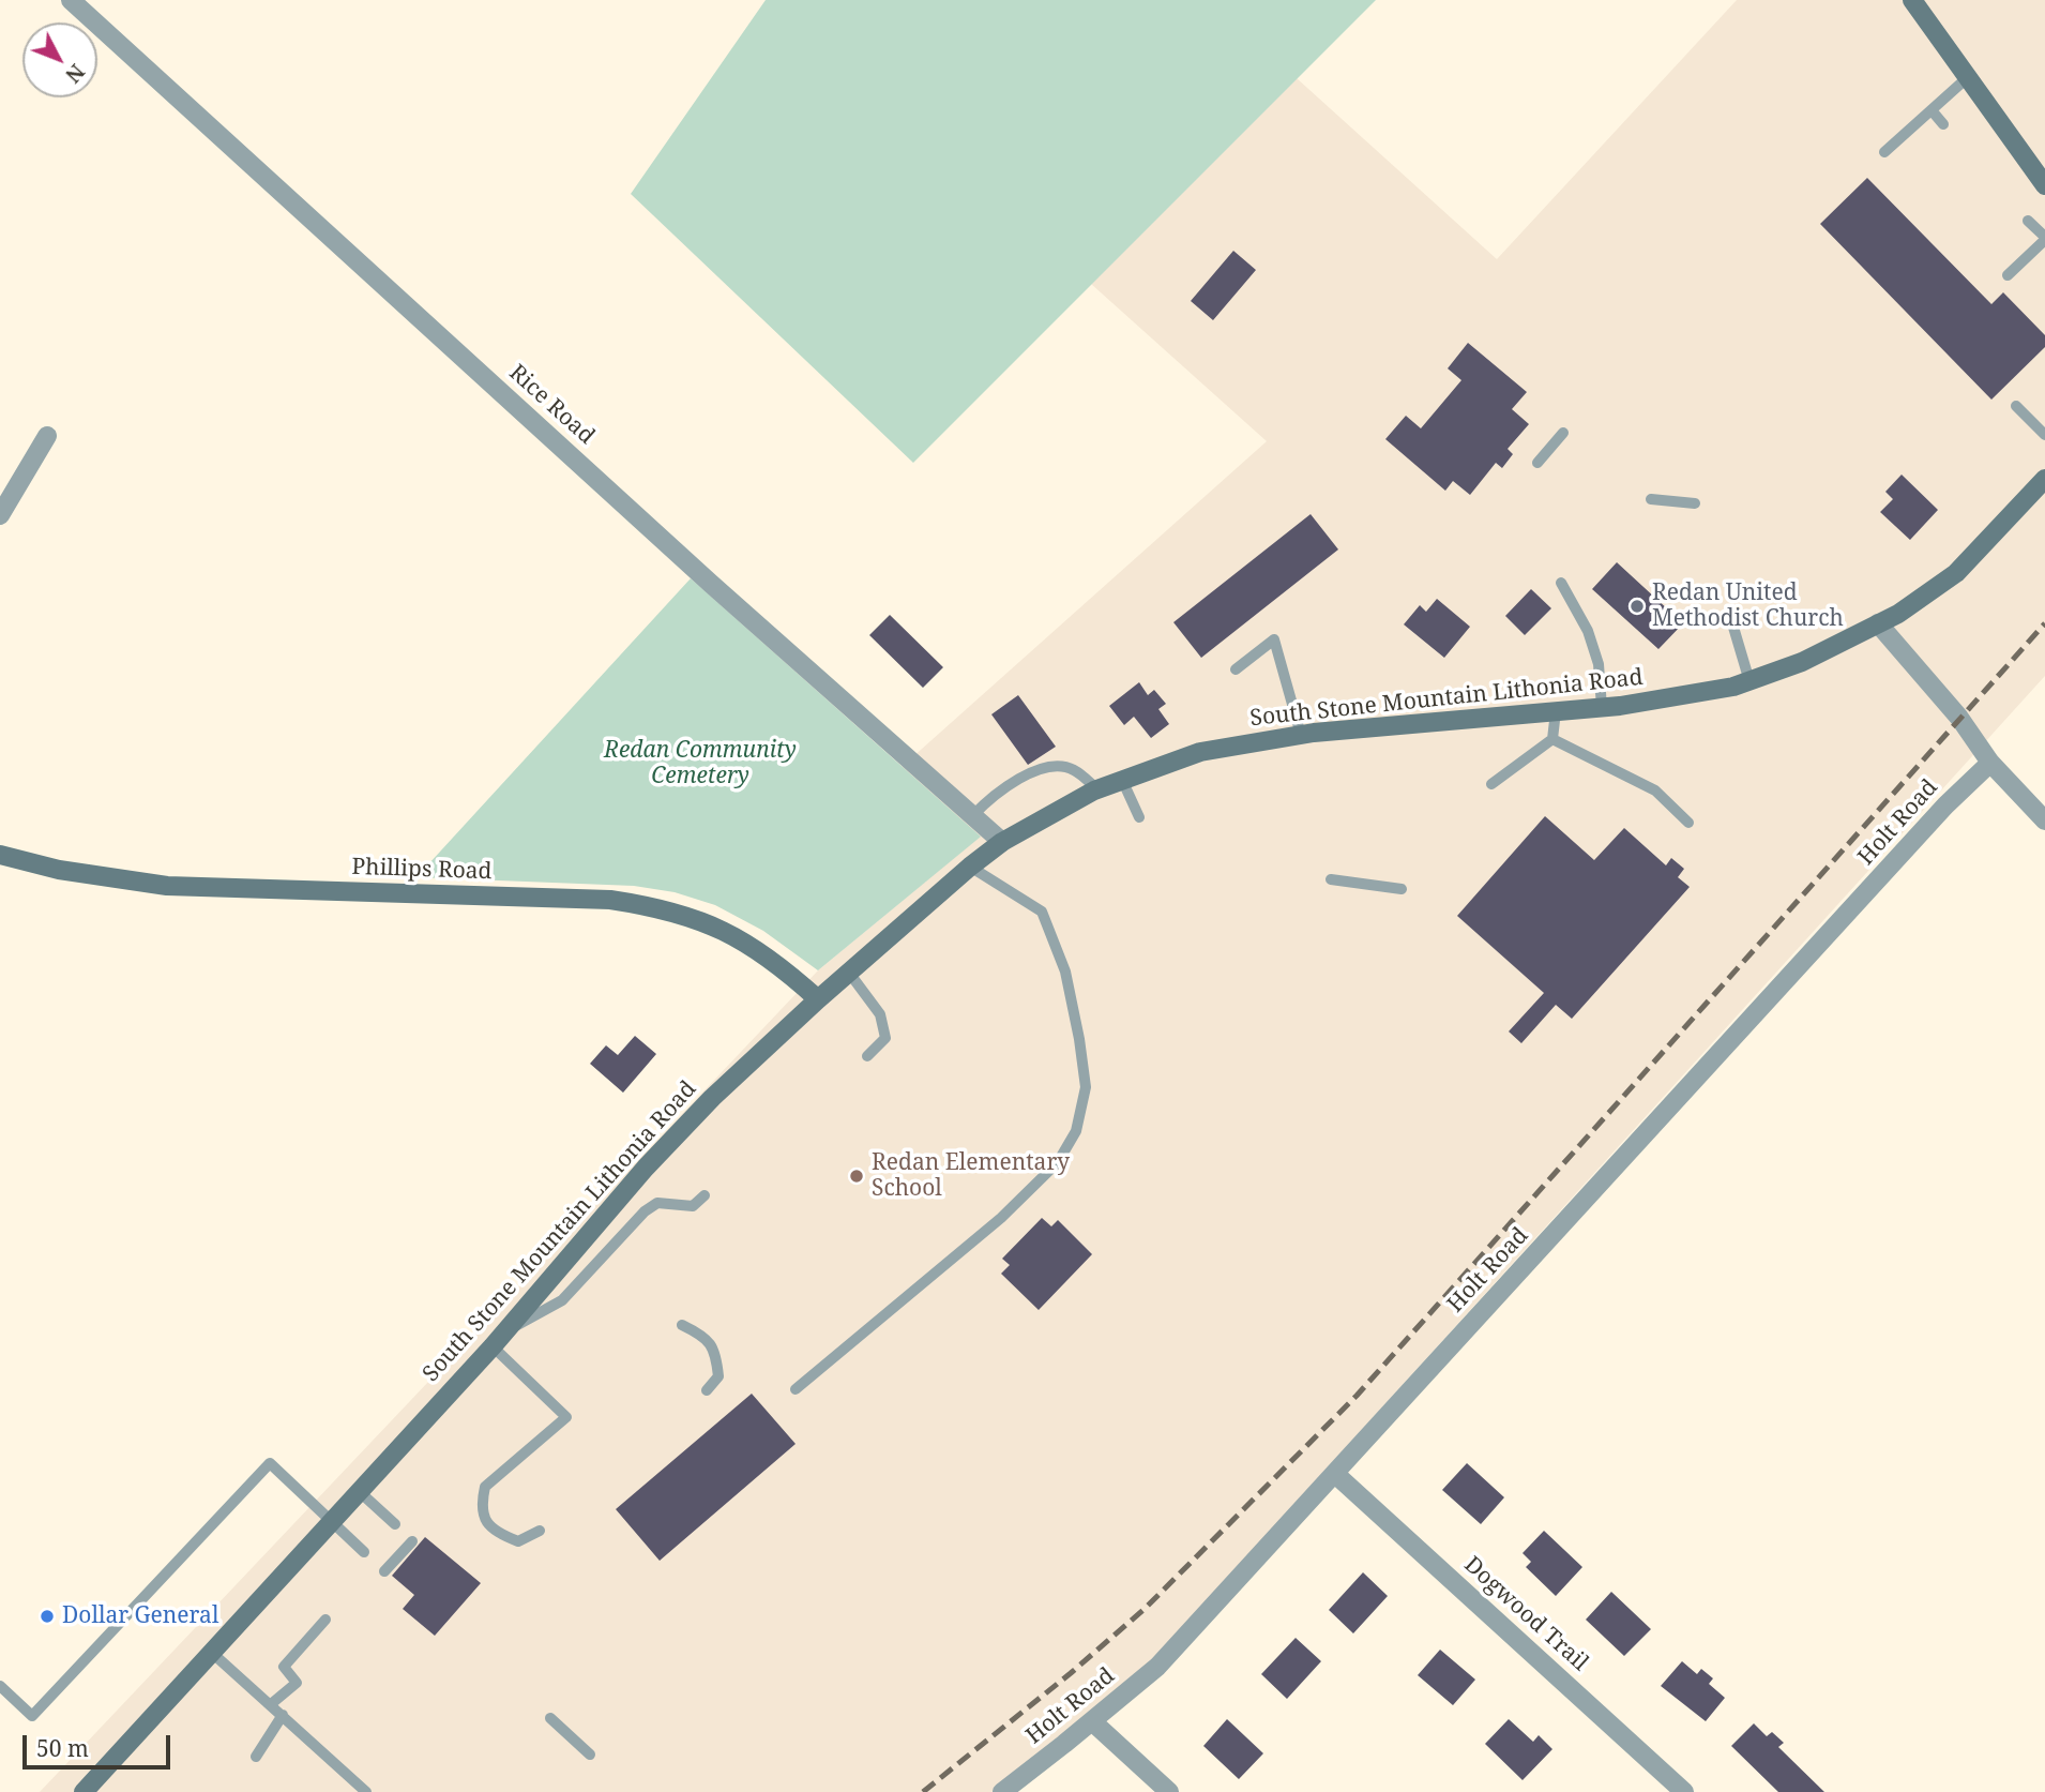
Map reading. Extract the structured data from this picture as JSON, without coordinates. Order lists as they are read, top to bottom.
{
  "streets": {
    "main road": ["South Stone Mountain Lithonia Road", "Phillips Road"],
    "street": ["Rice Road", "Holt Road", "Dogwood Trail"]
  },
  "crossings": [
    ["Rice Road", "South Stone Mountain Lithonia Road"],
    ["South Stone Mountain Lithonia Road", "Phillips Road"],
    ["Holt Road", "Dogwood Trail"]
  ],
  "parks": ["Redan Community Cemetery"],
  "places": ["Redan United Methodist Church", "Redan Elementary School", "Dollar General"],
  "scale_bar": "50 m",
  "north": "bottom right"
}
